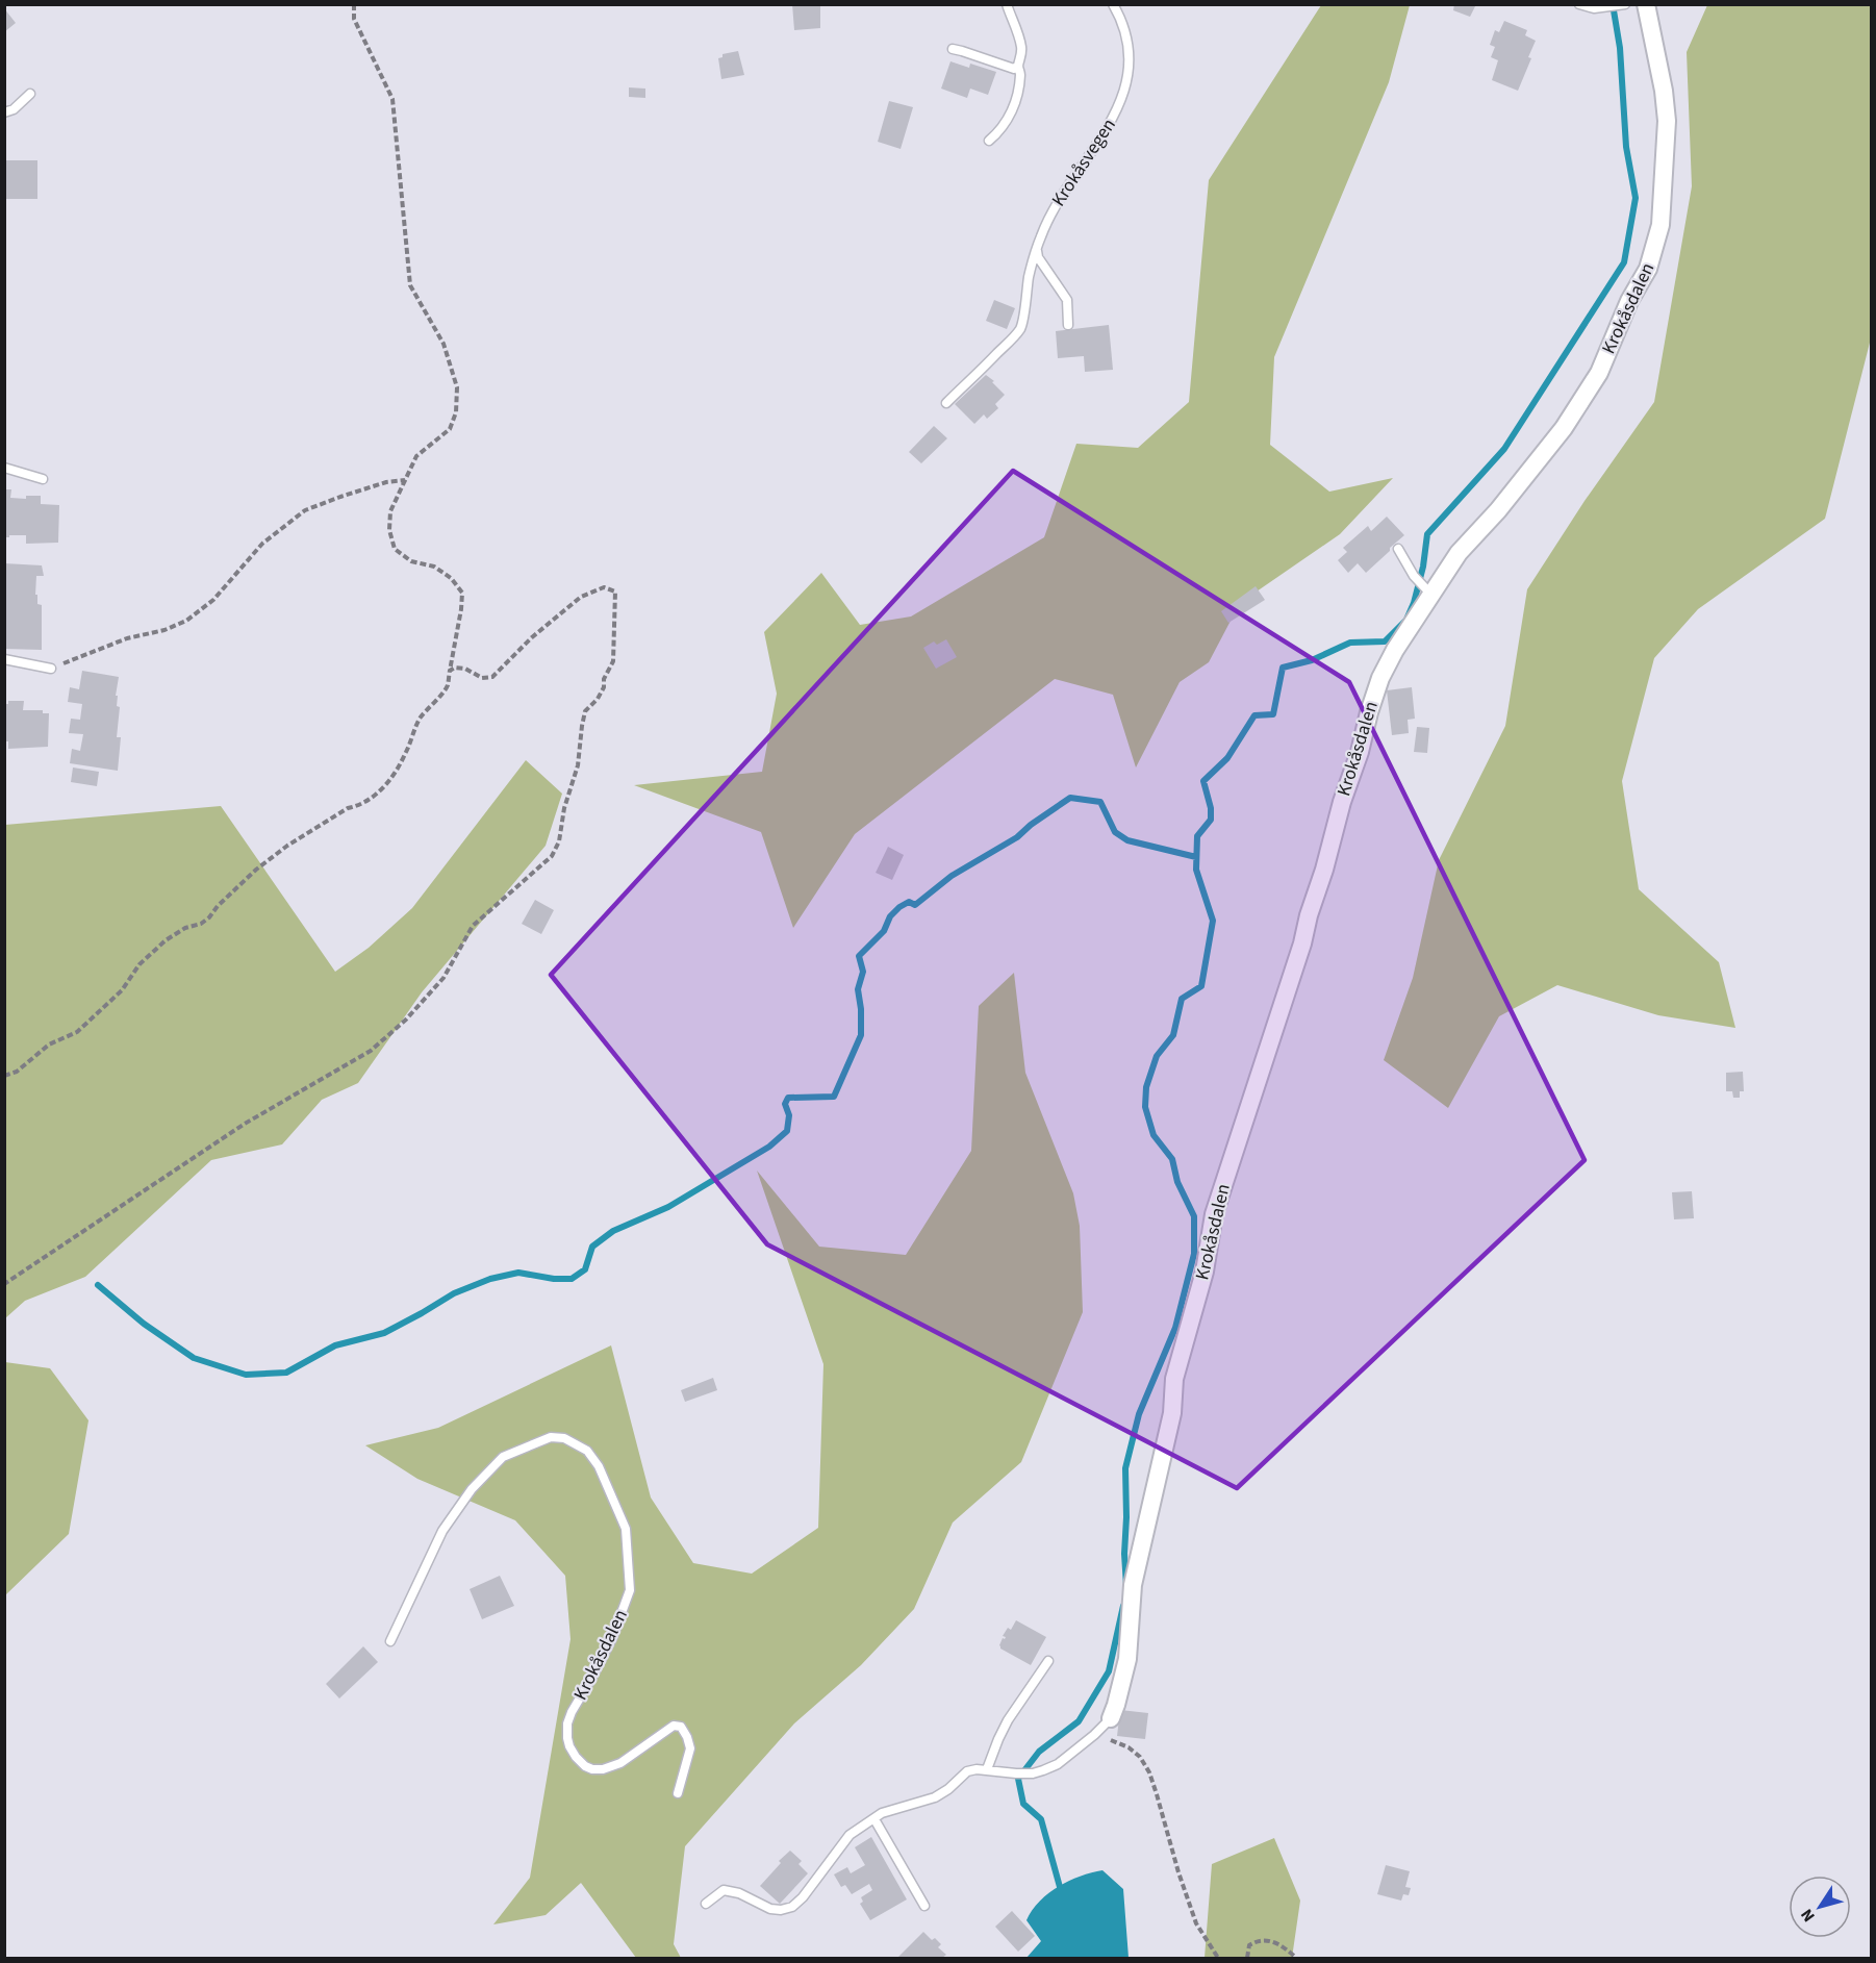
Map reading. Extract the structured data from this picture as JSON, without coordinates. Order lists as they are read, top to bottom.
{
  "streets": {
    "street": ["Krokåsdalen"],
    "lane": ["Krokåsvegen"]
  },
  "north": "bottom left"
}
